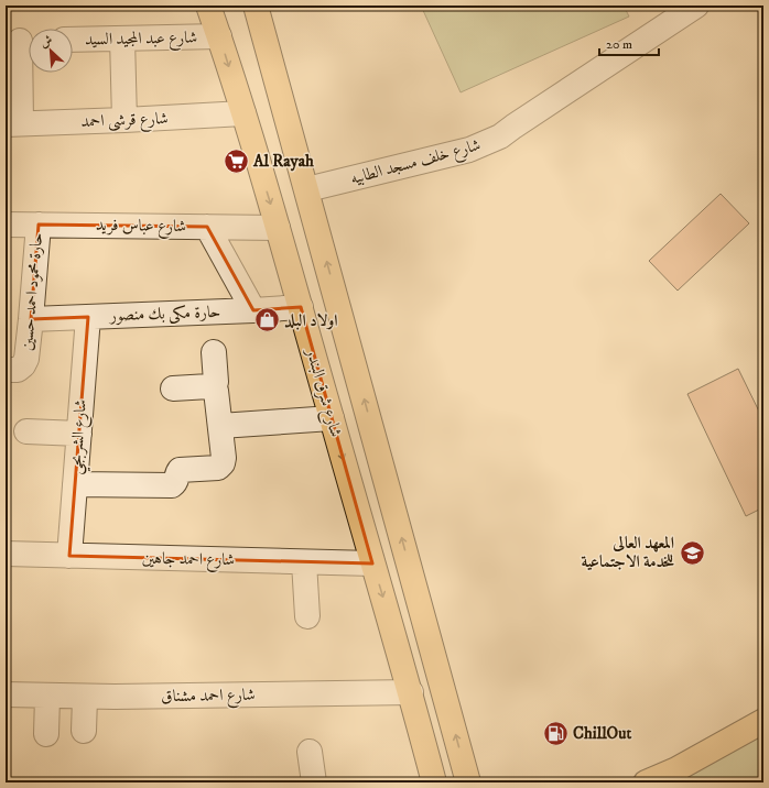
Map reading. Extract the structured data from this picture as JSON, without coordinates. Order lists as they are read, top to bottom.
{
  "streets": {
    "main road": ["شارع شرق البندر"],
    "street": [
      "شارع عبد المجيد السيد",
      "شارع قرشى احمد",
      "شارع خلف مسجد الطابيه",
      "شارع عباس فريد",
      "حارة محمود احمد حسين",
      "حارة مكى بك منصور",
      "شارع الشربجي",
      "شارع احمد جاهين",
      "شارع احمد مشناق"
    ]
  },
  "crossings": [
    ["شارع عبد المجيد السيد", "شارع شرق البندر"],
    ["شارع قرشى احمد", "شارع شرق البندر"],
    ["شارع عباس فريد", "حارة محمود احمد حسين"],
    ["شارع عباس فريد", "شارع شرق البندر"],
    ["حارة محمود احمد حسين", "حارة مكى بك منصور"],
    ["حارة مكى بك منصور", "شارع شرق البندر"],
    ["حارة مكى بك منصور", "شارع الشربجي"],
    ["شارع شرق البندر", "شارع احمد جاهين"],
    ["شارع شرق البندر", "شارع احمد مشناق"],
    ["شارع الشربجي", "شارع احمد جاهين"]
  ],
  "places": {
    "supermarket": ["Al Rayah"],
    "shop": ["اولاد البلد"],
    "school or university": ["المعهد العالى للخدمة الاجتماعية"],
    "fuel station": ["ChillOut"]
  },
  "scale_bar": "20 m",
  "north": "top left"
}
